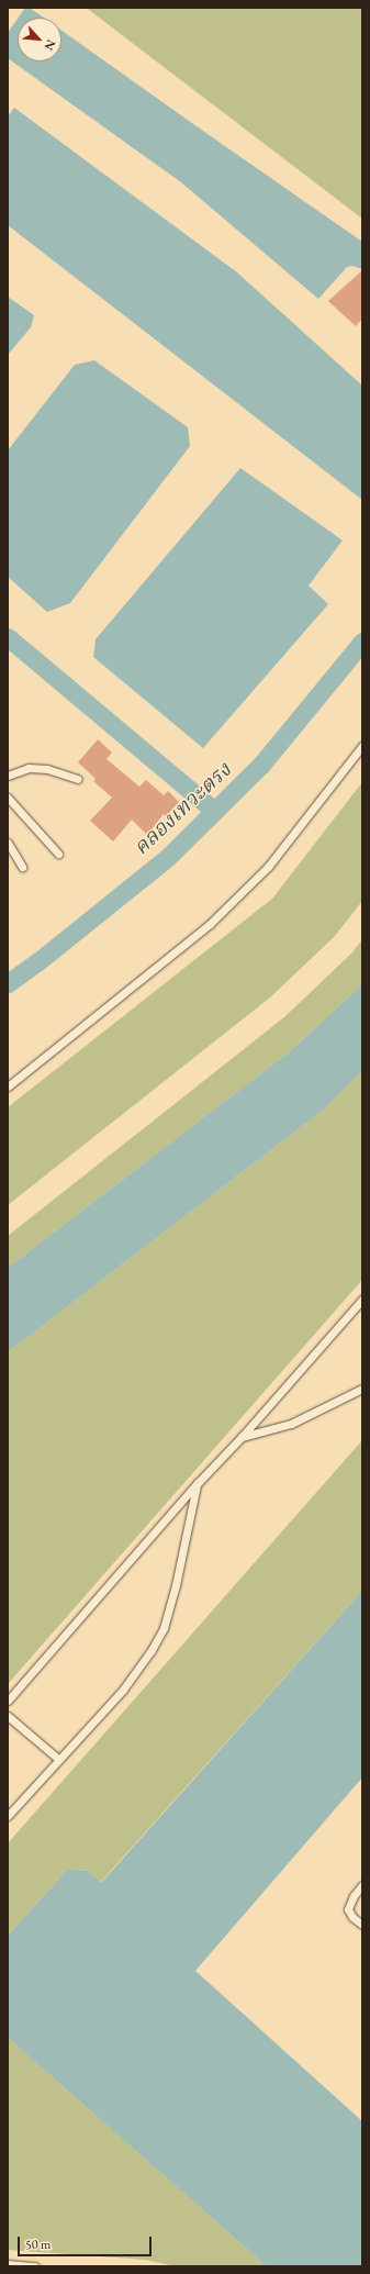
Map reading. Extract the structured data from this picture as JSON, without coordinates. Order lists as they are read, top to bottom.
{
  "water": ["คลองเทวะตรง"],
  "scale_bar": "50 m",
  "north": "bottom right"
}
